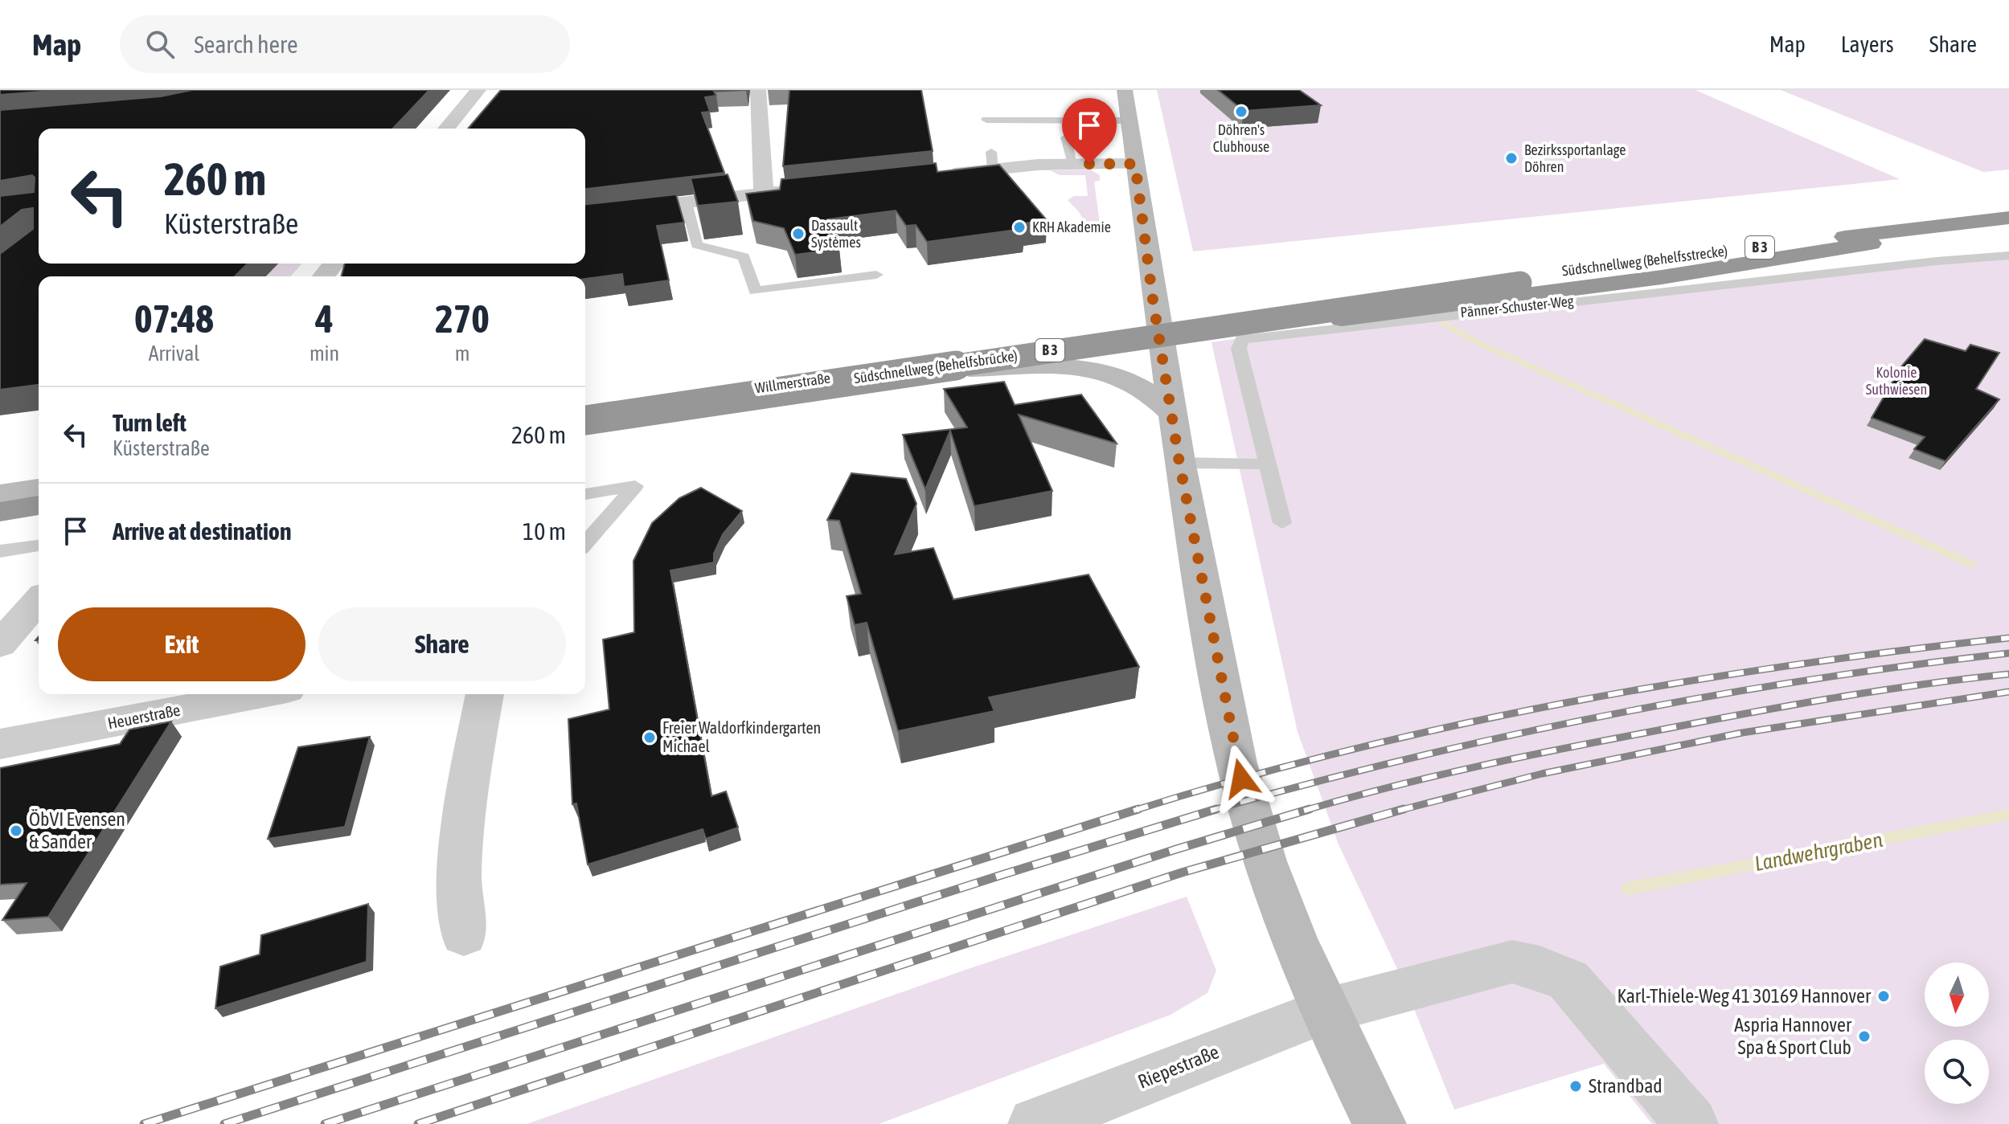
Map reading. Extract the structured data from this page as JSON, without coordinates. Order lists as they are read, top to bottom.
{
  "streets": {
    "highway": ["B 3", "Südschnellweg (Behelfsstrecke)", "Südschnellweg (Behelfsbrücke)"],
    "street": ["Willmerstraße", "Heuerstraße", "Riepestraße"],
    "lane": ["Pänner-Schuster-Weg"]
  },
  "crossings": [
    ["Südschnellweg (Behelfsstrecke)", "Südschnellweg (Behelfsbrücke)"]
  ],
  "water": ["Landwehrgraben"],
  "parks": ["Kolonie Suthwiesen"],
  "places": [
    "Döhren's Clubhouse",
    "Bezirkssportanlage Döhren",
    "KRH Akademie",
    "Dassault Systèmes",
    "Freier Waldorfkindergarten Michael",
    "ÖbVI Evensen & Sander",
    "Karl-Thiele-Weg 41 30169 Hannover",
    "Aspria Hannover Spa & Sport Club",
    "Strandbad"
  ],
  "north": "bottom",
  "page": {
    "header": "Map",
    "search": "Search here",
    "nav": ["Map", "Layers", "Share"],
    "turn": ["260 m", "Küsterstraße"],
    "eta": [
      "07:48",
      "Arrival",
      "4",
      "min",
      "270",
      "m"
    ],
    "list": [
      {
        "name": "Turn left",
        "note": "Küsterstraße",
        "value": "260 m"
      },
      {
        "name": "Arrive at destination",
        "value": "10 m"
      }
    ],
    "buttons": ["Exit", "Share"]
  }
}
